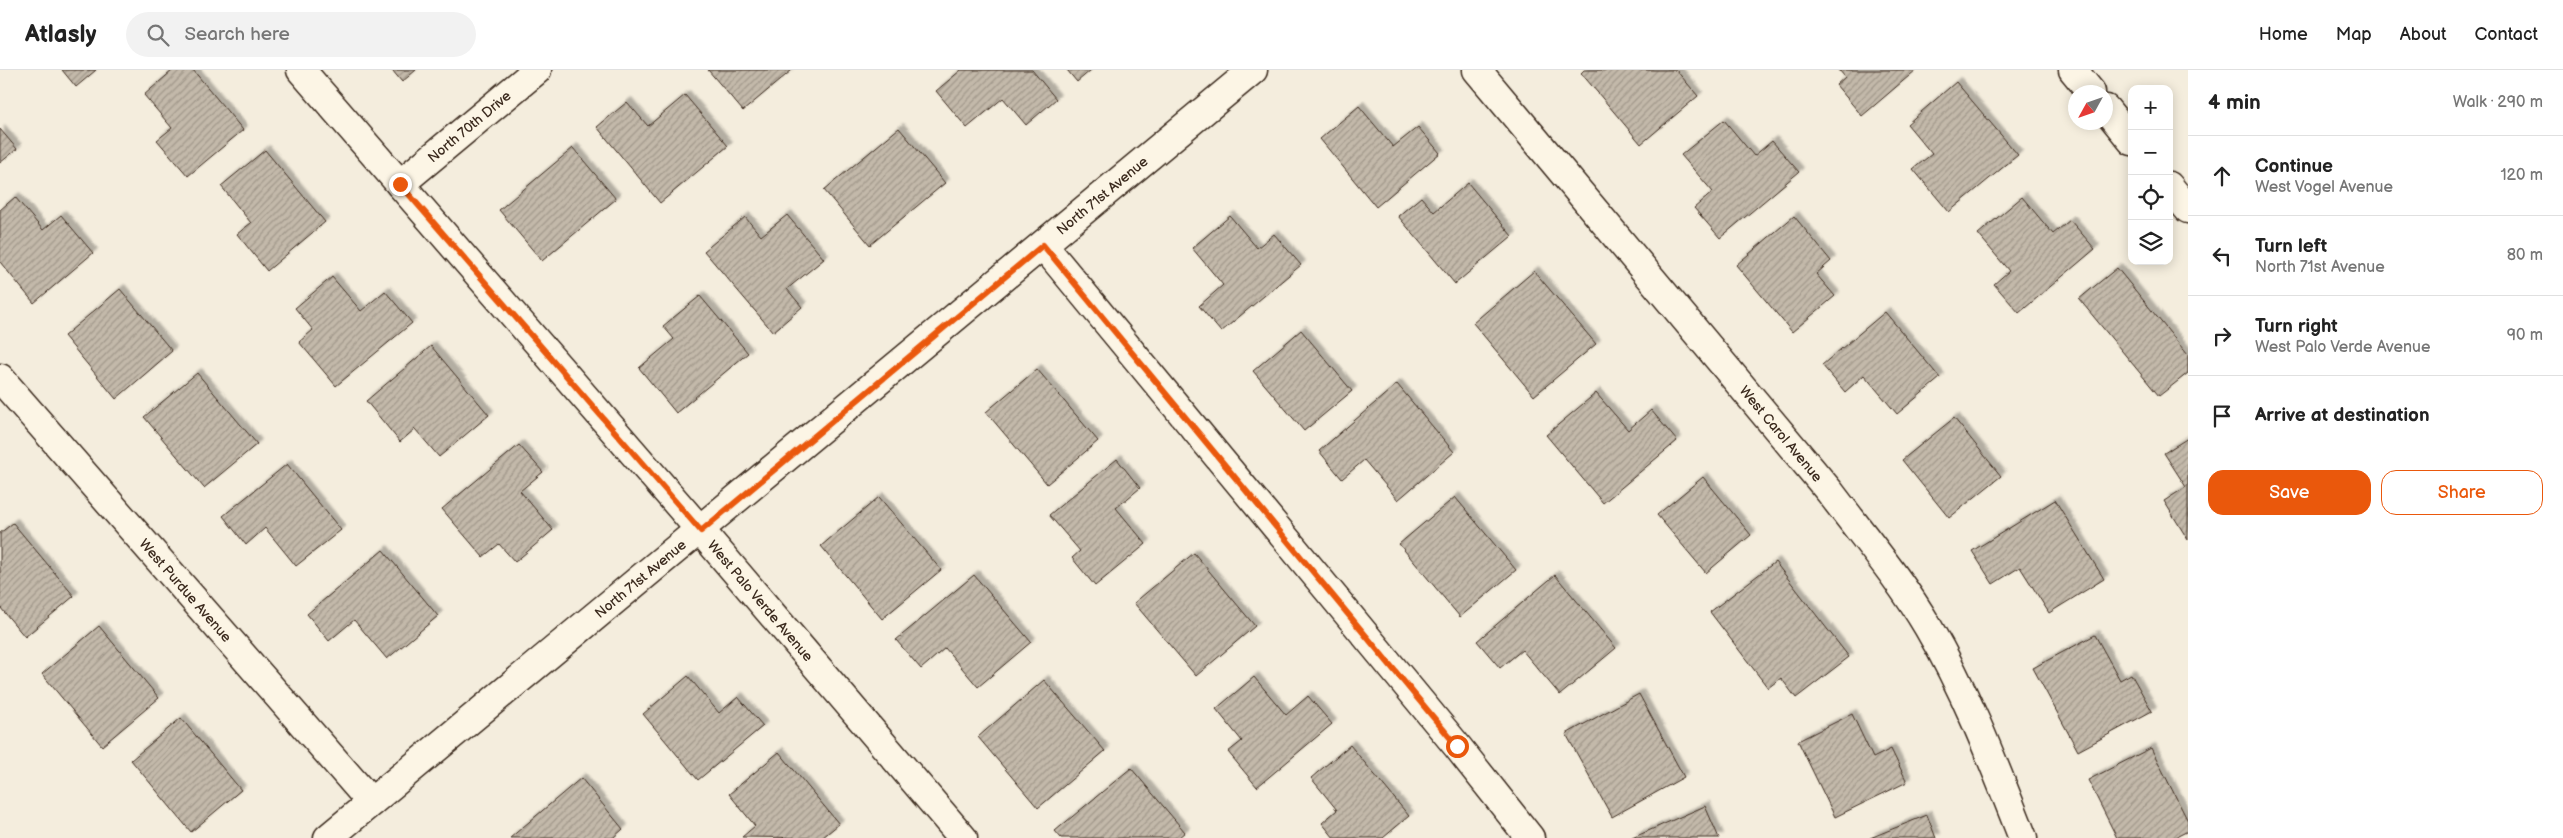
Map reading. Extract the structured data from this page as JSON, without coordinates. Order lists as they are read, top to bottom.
{
  "streets": {
    "street": [
      "North 70th Drive",
      "North 71st Avenue",
      "West Carol Avenue",
      "West Purdue Avenue",
      "West Palo Verde Avenue"
    ]
  },
  "crossings": [
    ["North 70th Drive", "West Palo Verde Avenue"],
    ["North 71st Avenue", "West Purdue Avenue"],
    ["North 71st Avenue", "West Palo Verde Avenue"]
  ],
  "north": "bottom left",
  "page": {
    "header": "Atlasly",
    "search": "Search here",
    "nav": [
      "Home",
      "Map",
      "About",
      "Contact"
    ],
    "heading": ["4 min", "Walk · 290 m"],
    "map_buttons": ["+", "−"],
    "list": [
      ["Continue", "West Vogel Avenue", "120 m"],
      ["Turn left", "North 71st Avenue", "80 m"],
      ["Turn right", "West Palo Verde Avenue", "90 m"],
      "Arrive at destination"
    ],
    "buttons": ["Save", "Share"]
  }
}
